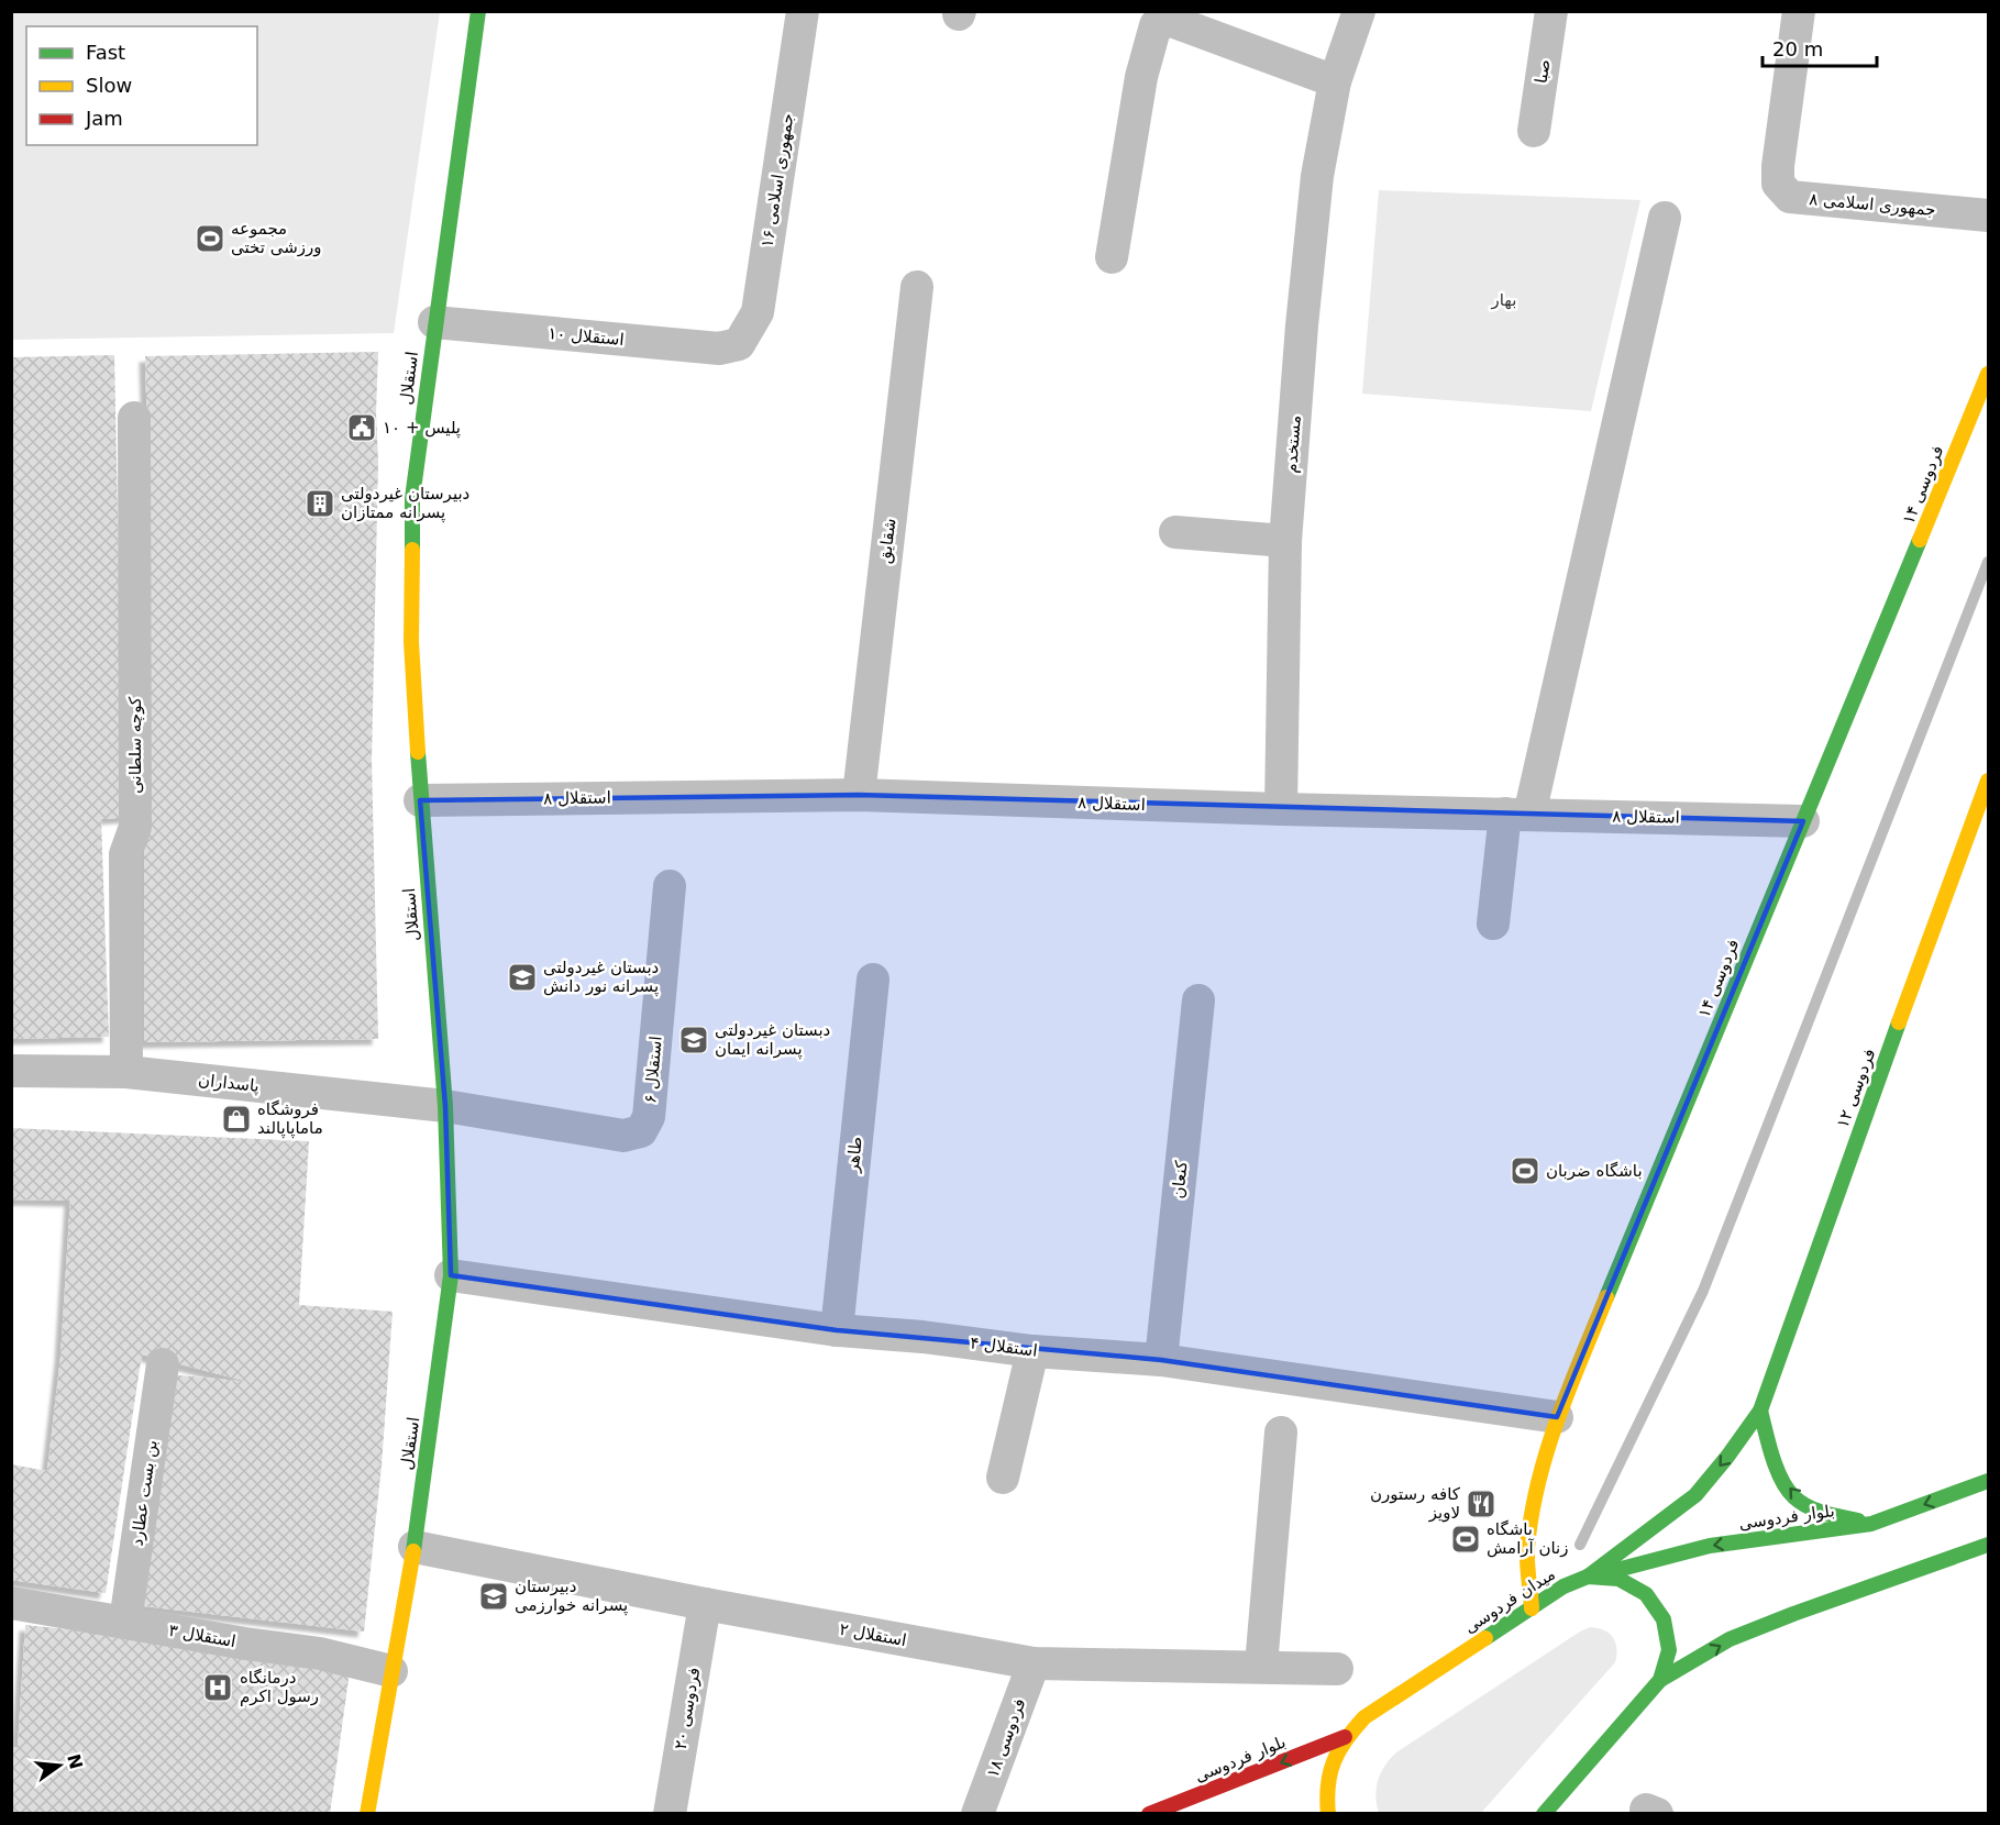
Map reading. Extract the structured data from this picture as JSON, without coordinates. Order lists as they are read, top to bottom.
{
  "streets": {
    "street": [
      "صبا",
      "جمهوری اسلامی ۱۶",
      "جمهوری اسلامی ۸",
      "استقلال ۱۰",
      "استقلال",
      "مستخدم",
      "فردوسی ۱۴",
      "شقایق",
      "کوچه سلطانی",
      "استقلال ۸",
      "استقلال ۶",
      "پاسداران",
      "فردوسی ۱۲",
      "طاهر",
      "کنعان",
      "استقلال ۴",
      "بن بست عطارد",
      "بلوار فردوسی",
      "میدان فردوسی",
      "استقلال ۲",
      "استقلال ۳",
      "فردوسی ۲۰",
      "فردوسی ۱۸"
    ]
  },
  "crossings": [
    ["جمهوری اسلامی ۱۶", "استقلال ۱۰"],
    ["استقلال ۱۰", "استقلال"],
    ["استقلال", "استقلال ۸"],
    ["استقلال", "استقلال ۶"],
    ["استقلال", "پاسداران"],
    ["استقلال", "استقلال ۴"],
    ["استقلال", "استقلال ۲"],
    ["استقلال", "استقلال ۳"],
    ["مستخدم", "استقلال ۸"],
    ["فردوسی ۱۴", "استقلال ۸"],
    ["فردوسی ۱۴", "استقلال ۴"],
    ["فردوسی ۱۴", "میدان فردوسی"],
    ["شقایق", "استقلال ۸"],
    ["کوچه سلطانی", "پاسداران"],
    ["استقلال ۶", "پاسداران"],
    ["فردوسی ۱۲", "بلوار فردوسی"],
    ["فردوسی ۱۲", "میدان فردوسی"],
    ["طاهر", "استقلال ۴"],
    ["کنعان", "استقلال ۴"],
    ["بن بست عطارد", "استقلال ۳"],
    ["بلوار فردوسی", "میدان فردوسی"],
    ["استقلال ۲", "فردوسی ۲۰"],
    ["استقلال ۲", "فردوسی ۱۸"]
  ],
  "parks": ["بهار"],
  "places": {
    "sports": ["مجموعه ورزشی تختی", "باشگاه ضربان", "باشگاه زنان آرامش"],
    "public building": ["پلیس + ۱۰"],
    "building": ["دبیرستان غیردولتی پسرانه ممتازان"],
    "school or university": ["دبستان غیردولتی پسرانه نور دانش", "دبستان غیردولتی پسرانه ایمان", "دبیرستان پسرانه خوارزمی"],
    "shop": ["فروشگاه ماماپاپالند"],
    "restaurant": ["کافه رستورن لاویز"],
    "hospital": ["درمانگاه رسول اکرم"]
  },
  "legend": ["Fast", "Slow", "Jam"],
  "scale_bar": "20 m",
  "north": "right"
}
